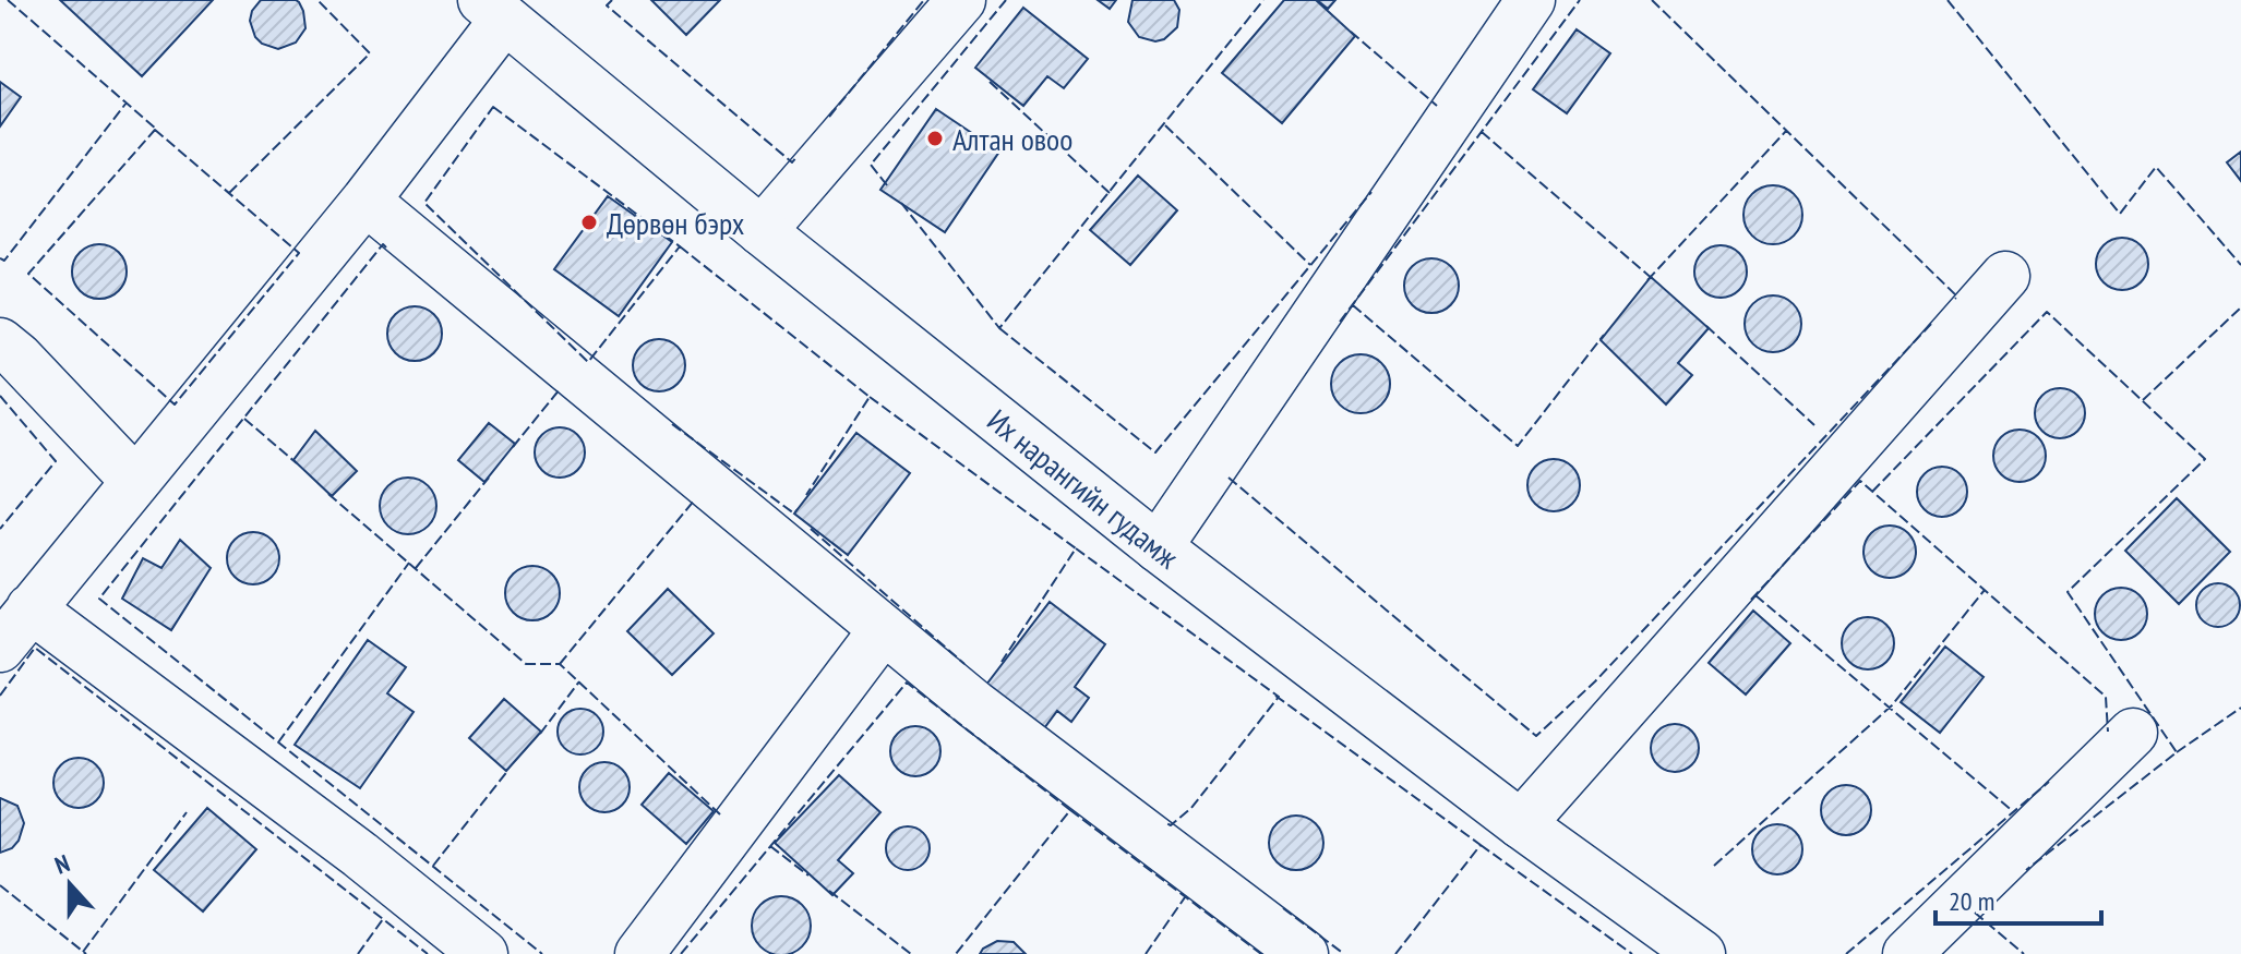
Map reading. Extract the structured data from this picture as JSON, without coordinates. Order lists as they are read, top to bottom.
{
  "streets": {
    "street": ["Их нарангийн гудамж"]
  },
  "places": ["Алтан овоо", "Дөрвөн бэрх"],
  "scale_bar": "20 m",
  "north": "top"
}
